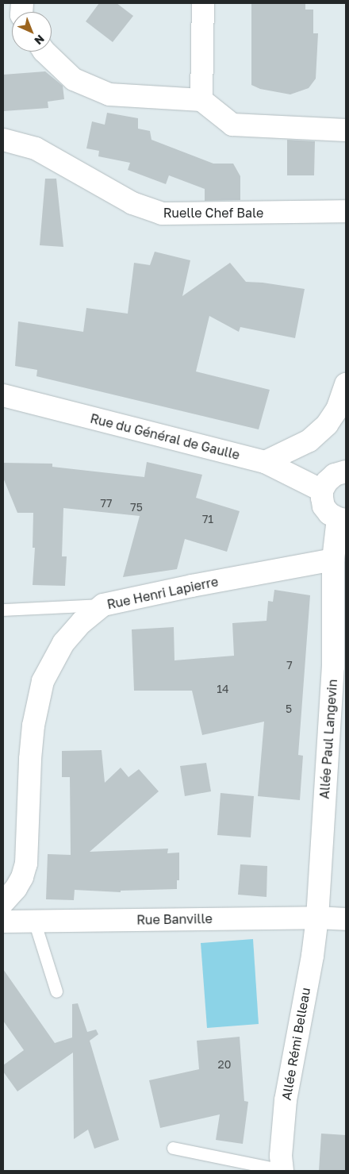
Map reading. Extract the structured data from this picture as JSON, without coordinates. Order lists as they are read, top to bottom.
{
  "streets": {
    "street": [
      "Ruelle Chef Bale",
      "Rue du Général de Gaulle",
      "Rue Henri Lapierre",
      "Allée Paul Langevin",
      "Rue Banville",
      "Allée Rémi Belleau"
    ]
  },
  "crossings": [
    ["Rue Henri Lapierre", "Allée Paul Langevin"],
    ["Allée Paul Langevin", "Rue Banville"],
    ["Allée Paul Langevin", "Allée Rémi Belleau"],
    ["Rue Banville", "Allée Rémi Belleau"]
  ],
  "house_numbers": [
    "77",
    "75",
    "71",
    "7",
    "14",
    "5",
    "20"
  ],
  "north": "bottom right"
}
